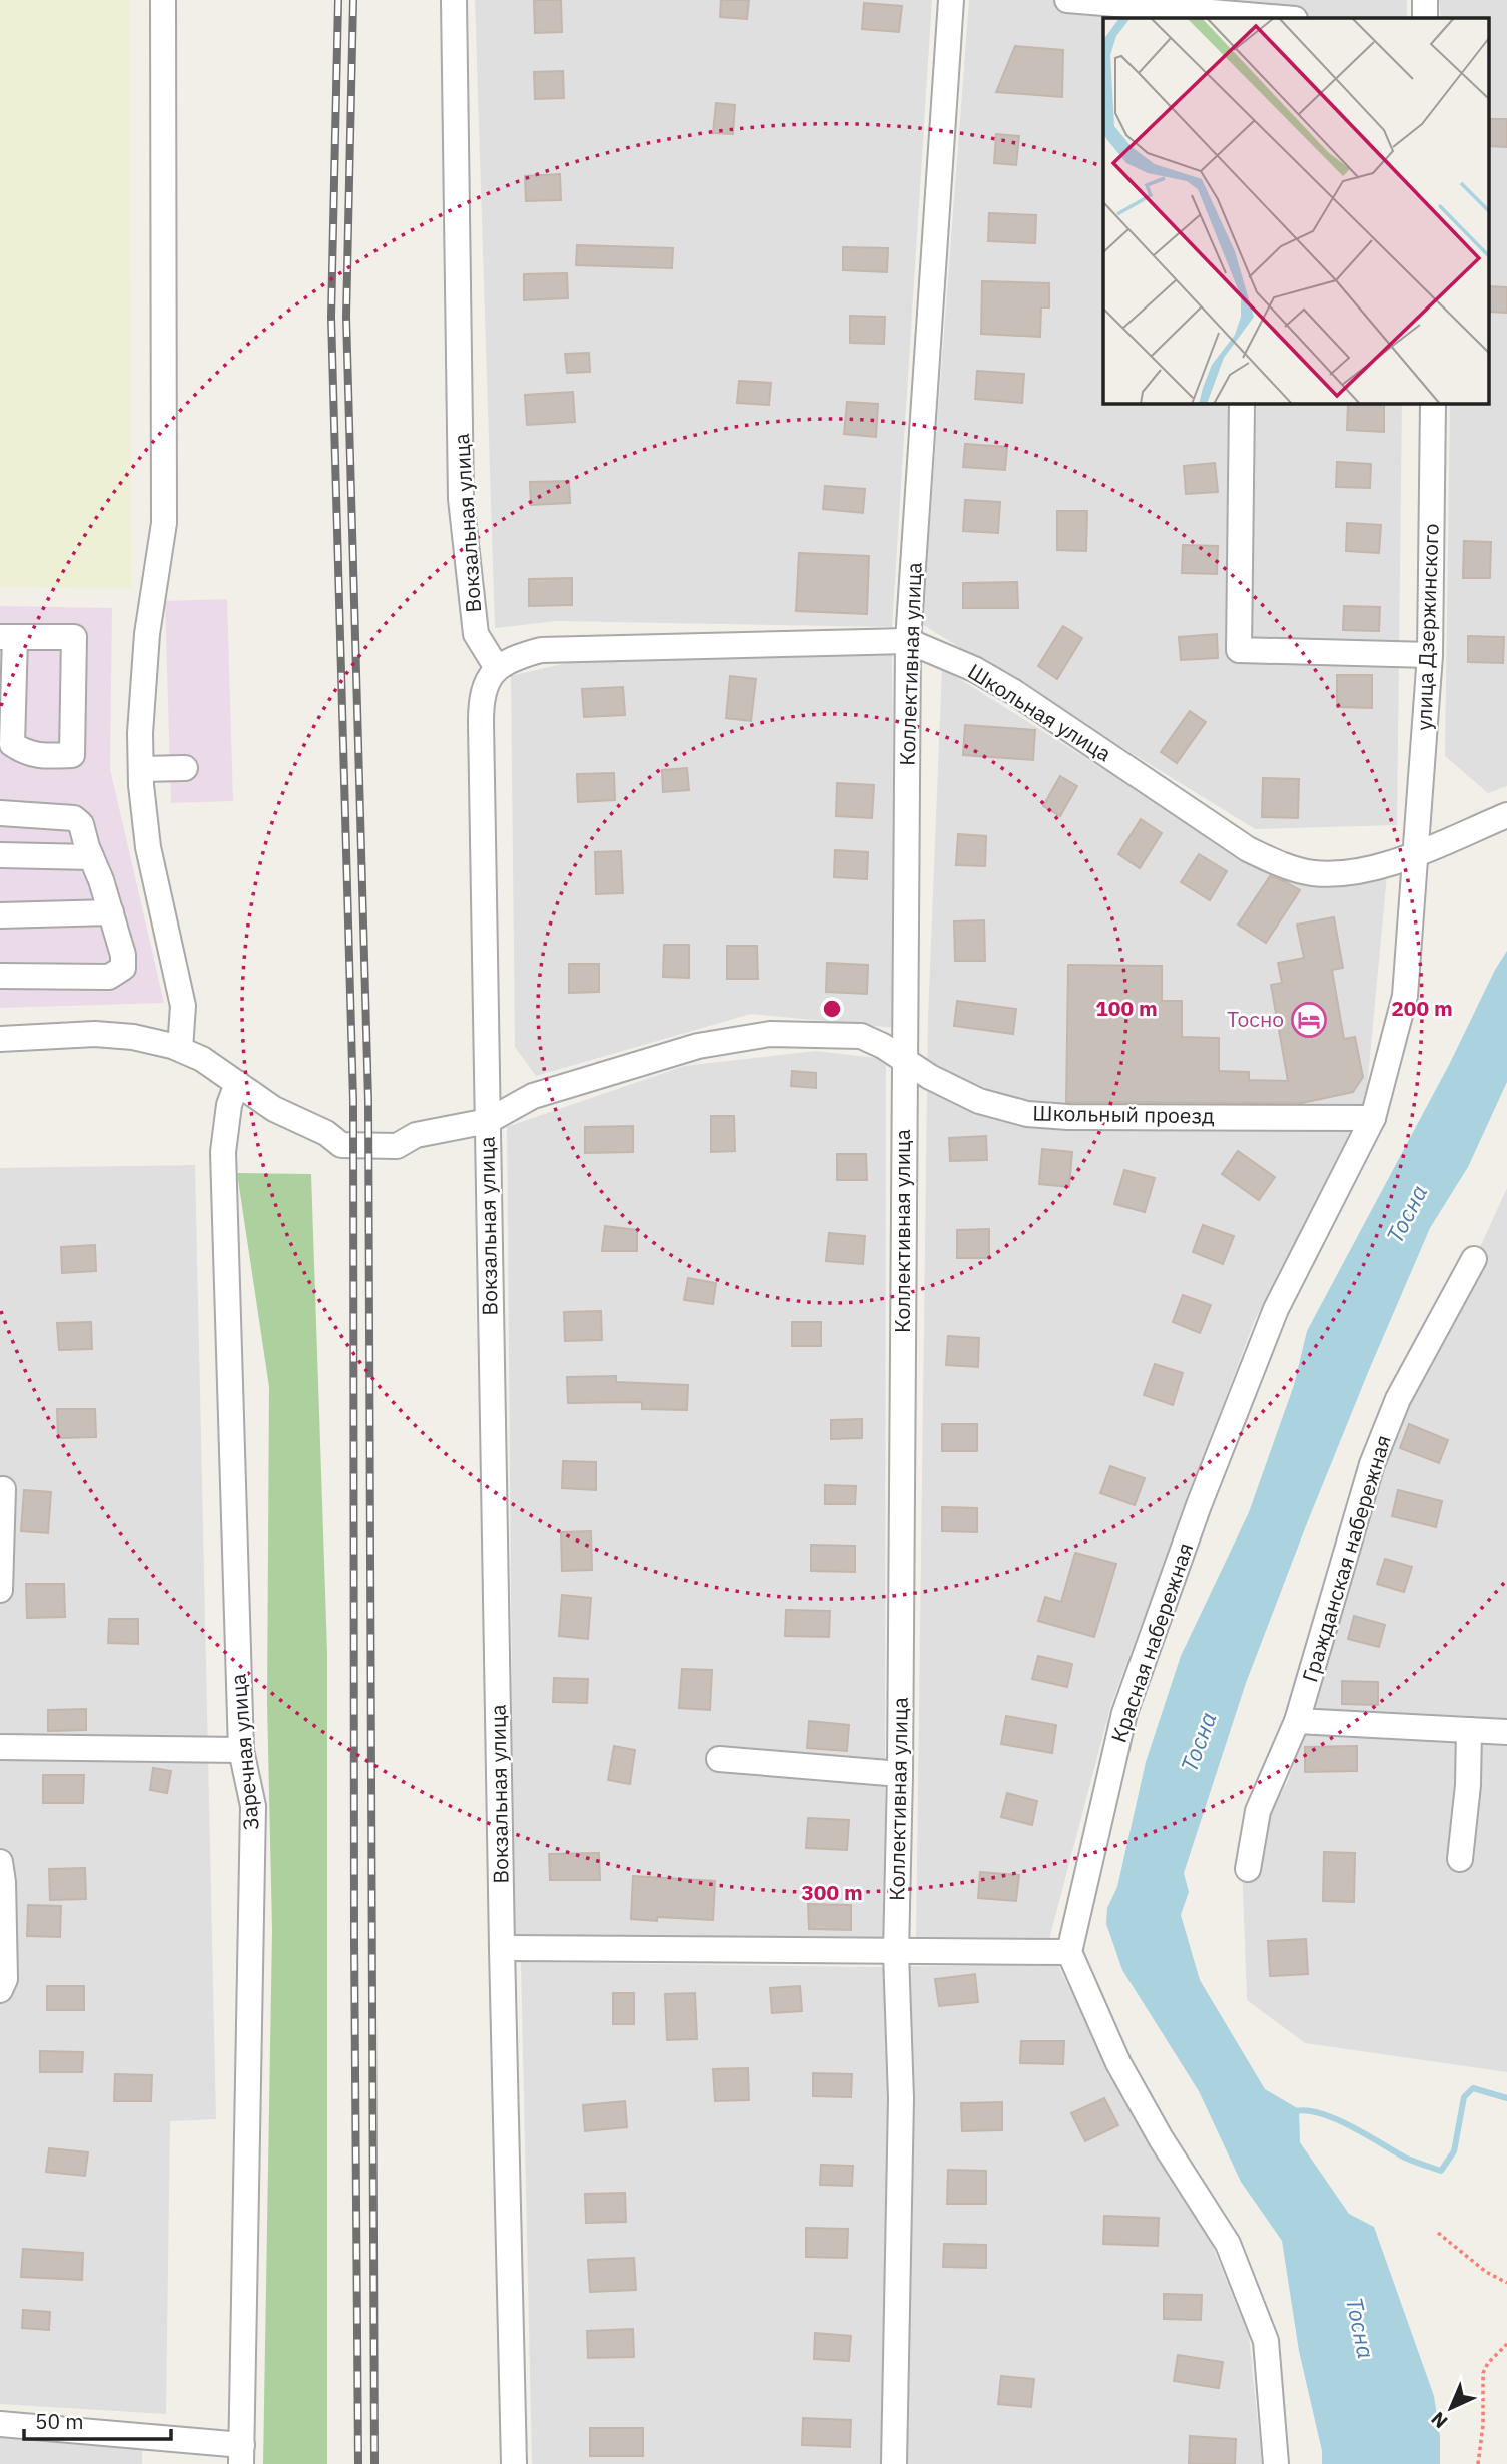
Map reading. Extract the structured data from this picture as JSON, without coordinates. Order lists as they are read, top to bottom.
{
  "streets": {
    "street": [
      "Вокзальная улица",
      "улица Дзержинского",
      "Коллективная улица",
      "Школьная улица",
      "Школьный проезд",
      "Гражданская набережная",
      "Красная набережная",
      "Заречная улица"
    ]
  },
  "crossings": [
    ["Вокзальная улица", "Школьная улица"],
    ["Вокзальная улица", "Школьный проезд"],
    ["улица Дзержинского", "Школьная улица"],
    ["улица Дзержинского", "Красная набережная"],
    ["Коллективная улица", "Школьная улица"],
    ["Коллективная улица", "Школьный проезд"],
    ["Школьная улица", "Красная набережная"],
    ["Школьный проезд", "Красная набережная"],
    ["Школьный проезд", "Заречная улица"]
  ],
  "water": ["Тосна"],
  "places": {
    "hotel": ["Тосно"]
  },
  "scale_bar": "50 m",
  "north": "bottom left",
  "rings": ["100 m", "200 m", "300 m"]
}
